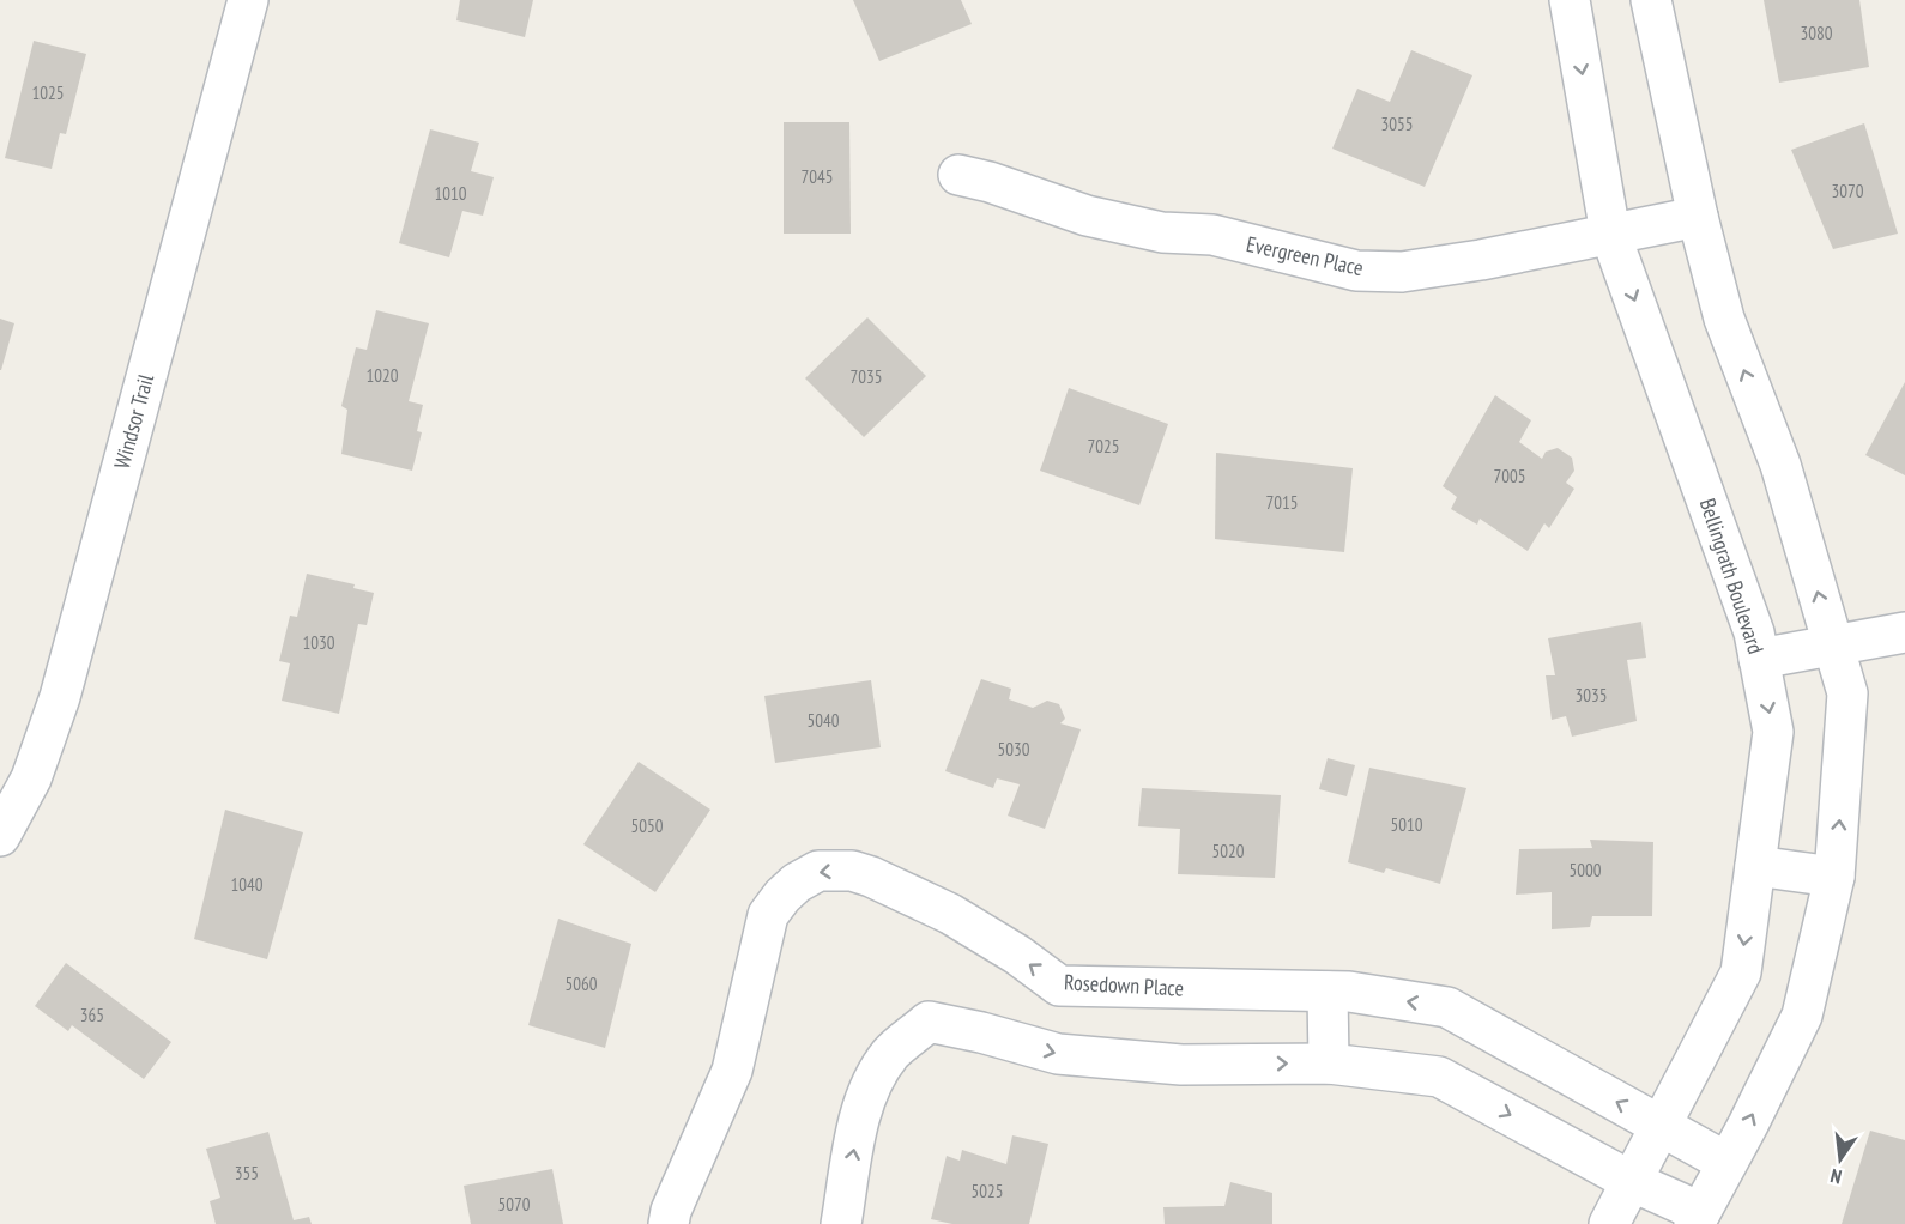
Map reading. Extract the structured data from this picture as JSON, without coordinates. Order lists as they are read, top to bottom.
{
  "streets": {
    "street": [
      "Evergreen Place",
      "Windsor Trail",
      "Bellingrath Boulevard",
      "Rosedown Place"
    ]
  },
  "crossings": [
    ["Evergreen Place", "Bellingrath Boulevard"],
    ["Bellingrath Boulevard", "Rosedown Place"]
  ],
  "house_numbers": [
    "3080",
    "1025",
    "3055",
    "7045",
    "3070",
    "1010",
    "1020",
    "7035",
    "7025",
    "7005",
    "7015",
    "1030",
    "3035",
    "5040",
    "5030",
    "5010",
    "5050",
    "5020",
    "5000",
    "1040",
    "5060",
    "365",
    "355",
    "5025",
    "5070"
  ],
  "north": "bottom"
}
